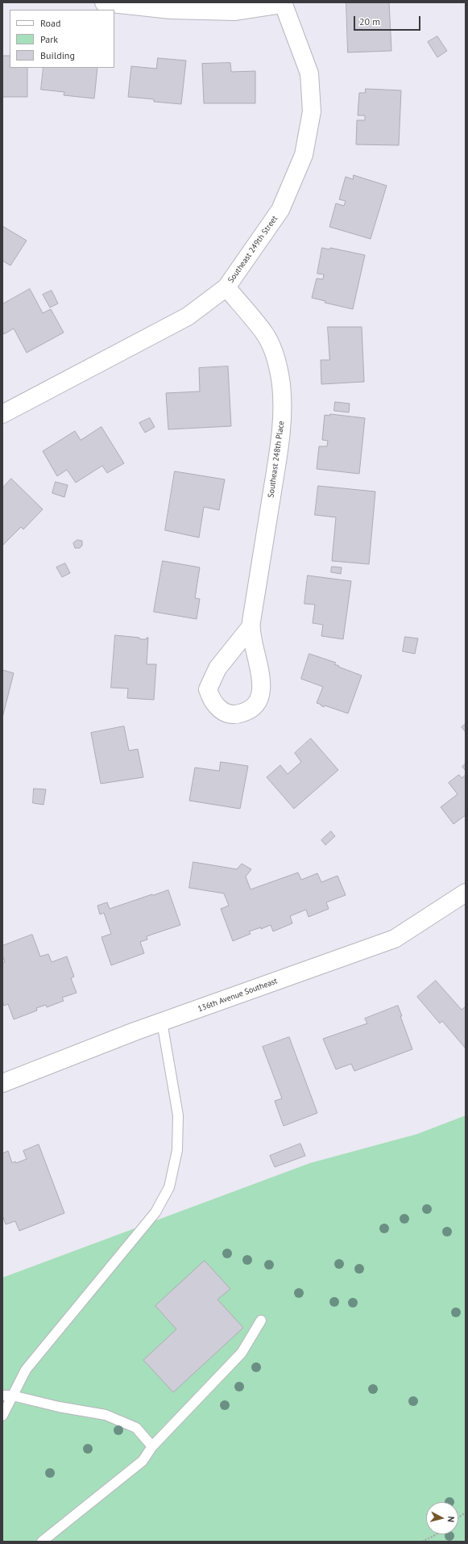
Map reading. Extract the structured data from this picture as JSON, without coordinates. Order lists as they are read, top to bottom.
{
  "streets": {
    "street": ["Southeast 249th Street", "Southeast 248th Place", "136th Avenue Southeast"]
  },
  "crossings": [
    ["Southeast 249th Street", "Southeast 248th Place"]
  ],
  "legend": ["Road", "Park", "Building"],
  "scale_bar": "20 m",
  "north": "right"
}
